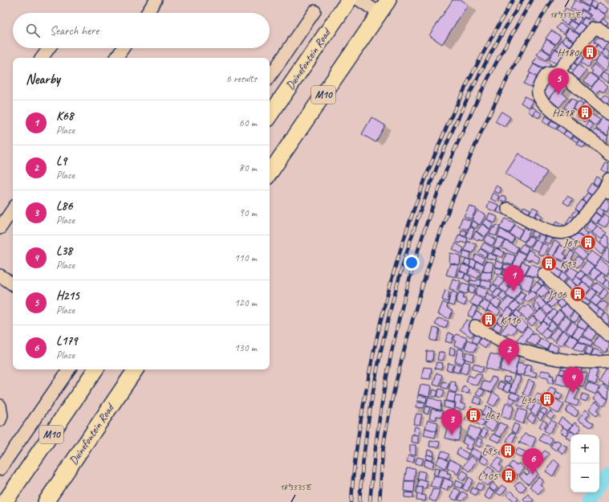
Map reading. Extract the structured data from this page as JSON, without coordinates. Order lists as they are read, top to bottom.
{
  "streets": {
    "main road": ["Duinefontein Road", "M10"]
  },
  "places": {
    "building": [
      "H180",
      "H218",
      "J69",
      "K13",
      "J106",
      "K116",
      "L36",
      "L67",
      "L95",
      "L105"
    ]
  },
  "page": {
    "search": "Search here",
    "heading": ["Nearby", "6 results"],
    "pins": [
      "5",
      "1",
      "2",
      "4",
      "3",
      "6"
    ],
    "list": [
      {
        "mark": "1",
        "name": "K68",
        "note": "Place",
        "value": "60 m"
      },
      {
        "mark": "2",
        "name": "L9",
        "note": "Place",
        "value": "80 m"
      },
      {
        "mark": "3",
        "name": "L86",
        "note": "Place",
        "value": "90 m"
      },
      {
        "mark": "4",
        "name": "L38",
        "note": "Place",
        "value": "110 m"
      },
      {
        "mark": "5",
        "name": "H215",
        "note": "Place",
        "value": "120 m"
      },
      {
        "mark": "6",
        "name": "L179",
        "note": "Place",
        "value": "130 m"
      }
    ],
    "map_buttons": ["+", "−"]
  },
  "coordinates": ["18°33'35\"E"]
}
